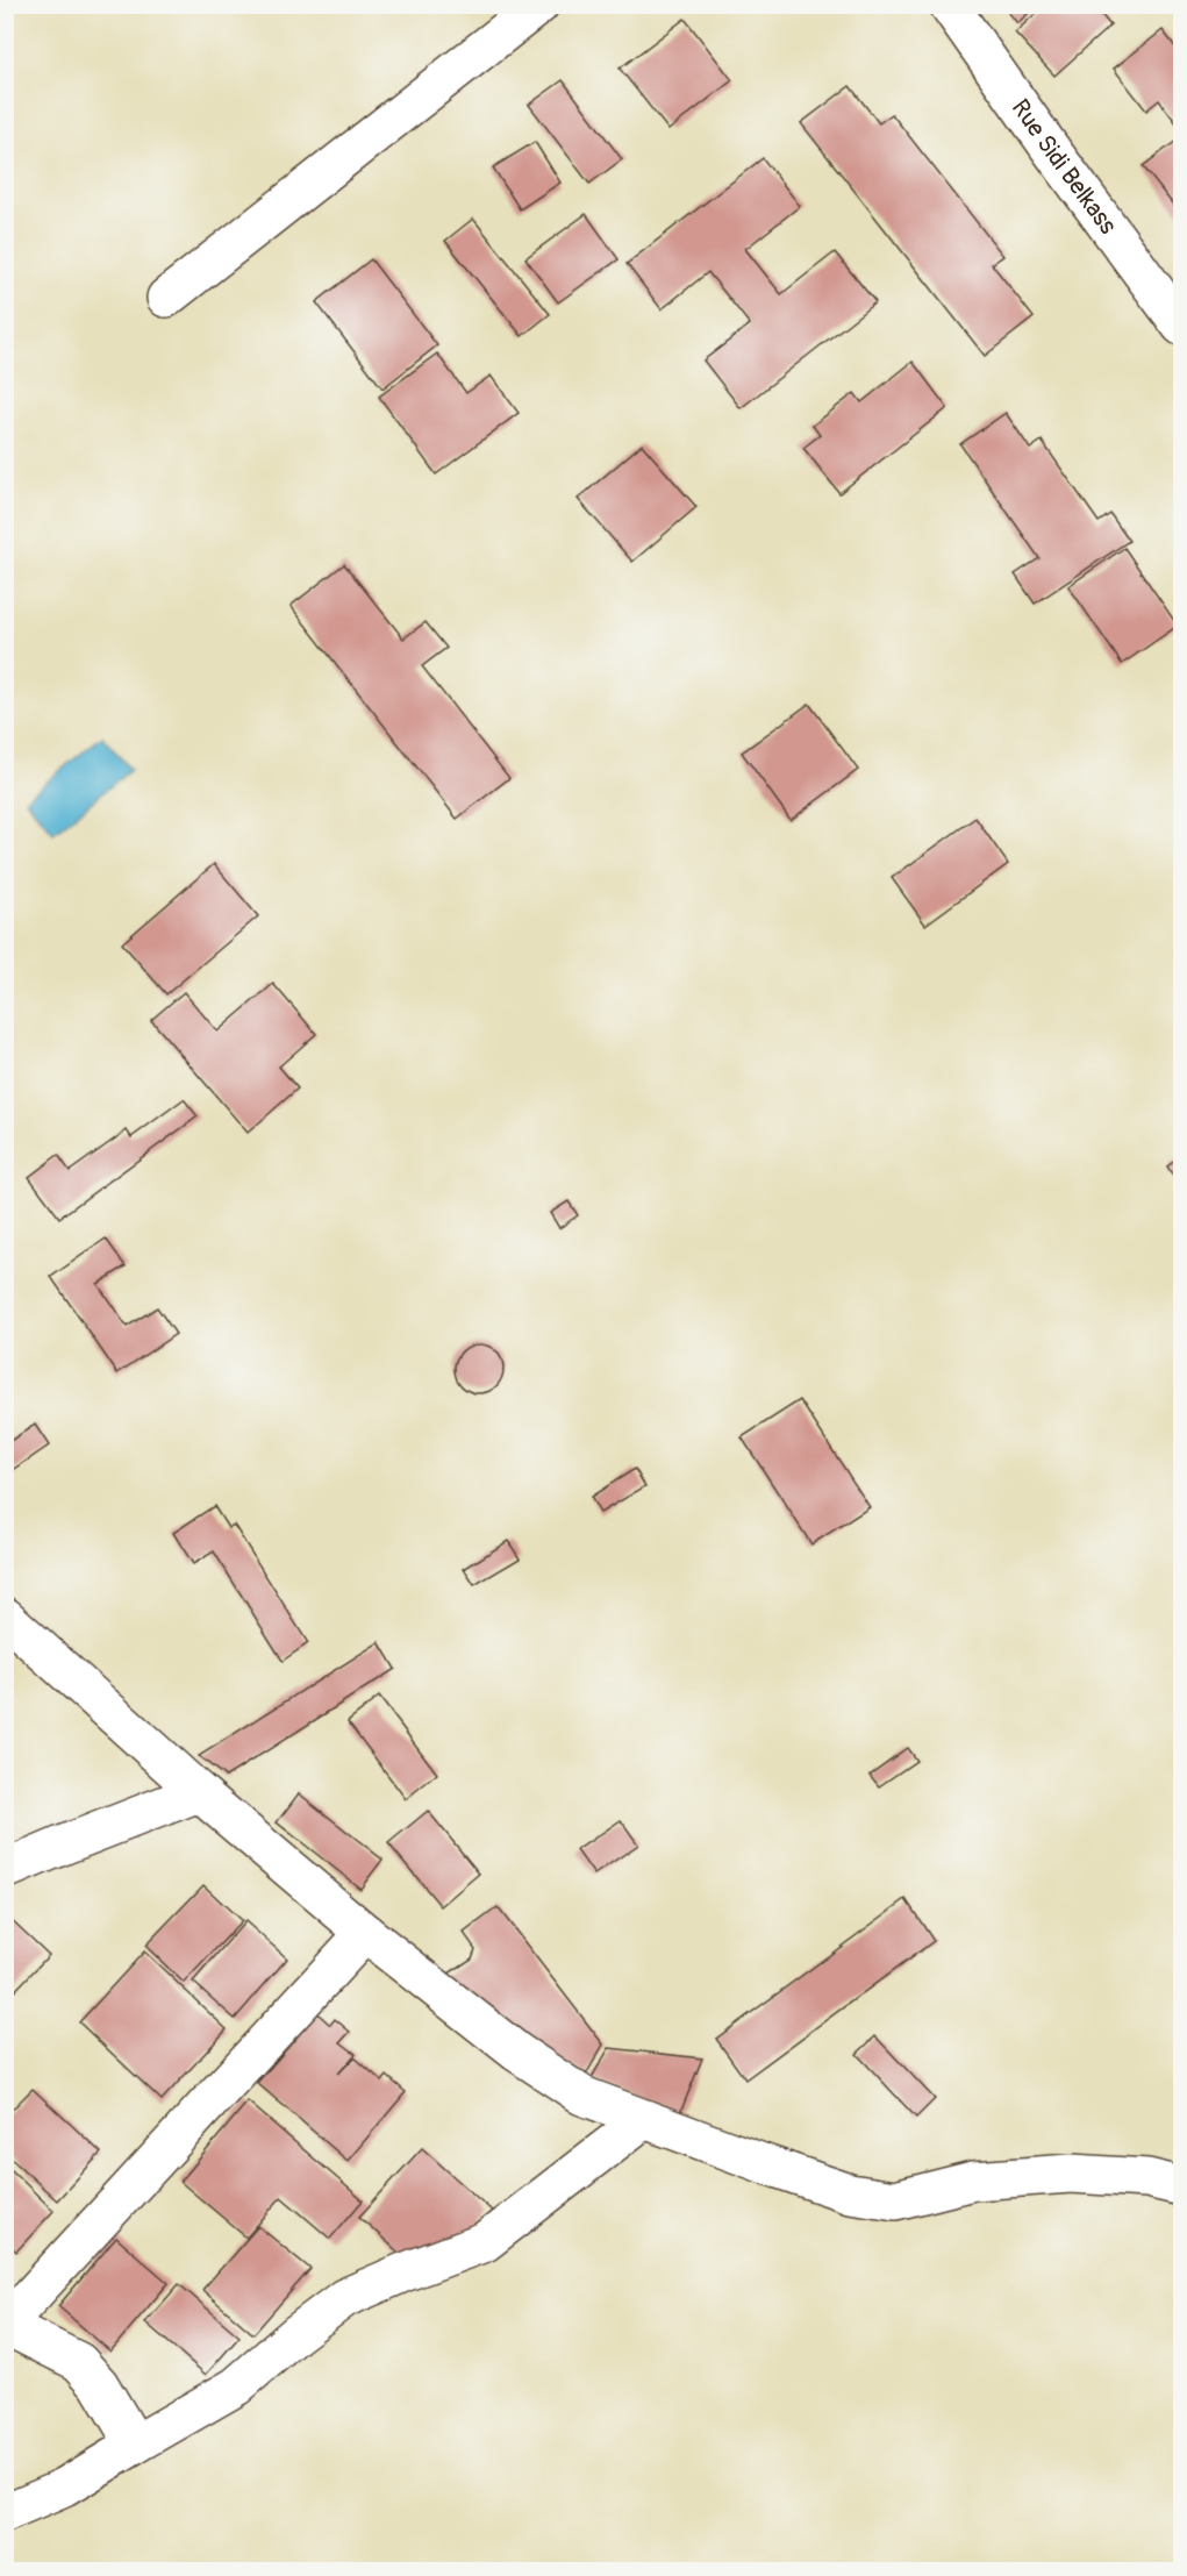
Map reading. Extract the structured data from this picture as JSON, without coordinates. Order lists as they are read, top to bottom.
{
  "streets": {
    "street": ["Rue Sidi Belkass"]
  }
}
